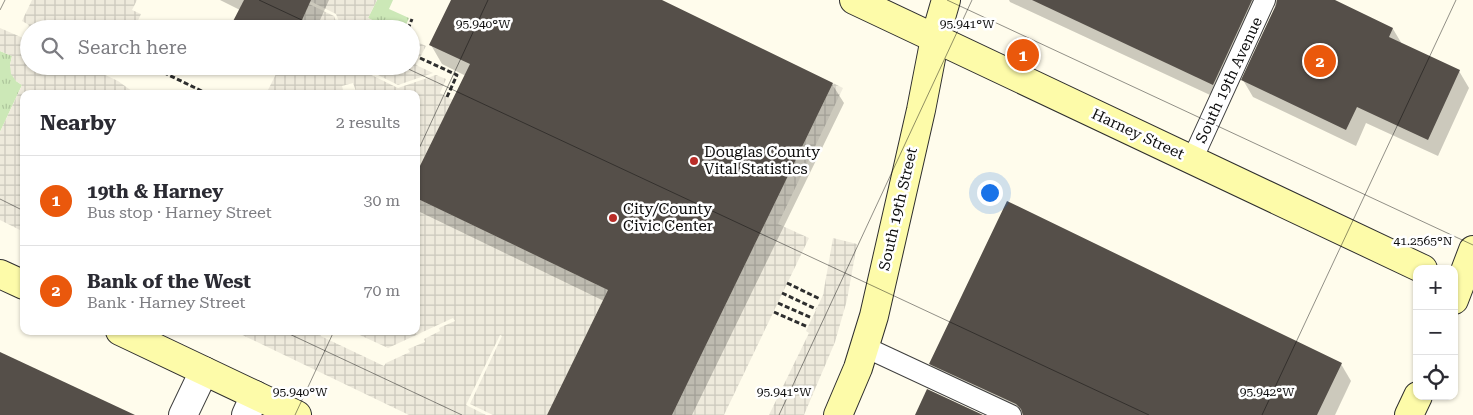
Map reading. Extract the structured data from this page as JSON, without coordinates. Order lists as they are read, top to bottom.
{
  "streets": {
    "main road": ["Harney Street", "South 19th Street"],
    "lane": ["South 19th Avenue"]
  },
  "crossings": [
    ["South 19th Avenue", "Harney Street"],
    ["Harney Street", "South 19th Street"]
  ],
  "places": ["Douglas County Vital Statistics", "City/County Civic Center"],
  "page": {
    "search": "Search here",
    "pins": ["1", "2"],
    "heading": ["Nearby", "2 results"],
    "list": [
      {
        "mark": "1",
        "name": "19th & Harney",
        "note": "Bus stop · Harney Street",
        "value": "30 m"
      },
      {
        "mark": "2",
        "name": "Bank of the West",
        "note": "Bank · Harney Street",
        "value": "70 m"
      }
    ],
    "map_buttons": ["+", "−"]
  },
  "coordinates": [
    "95.940°W",
    "95.941°W",
    "41.2565°N",
    "95.942°W"
  ]
}
